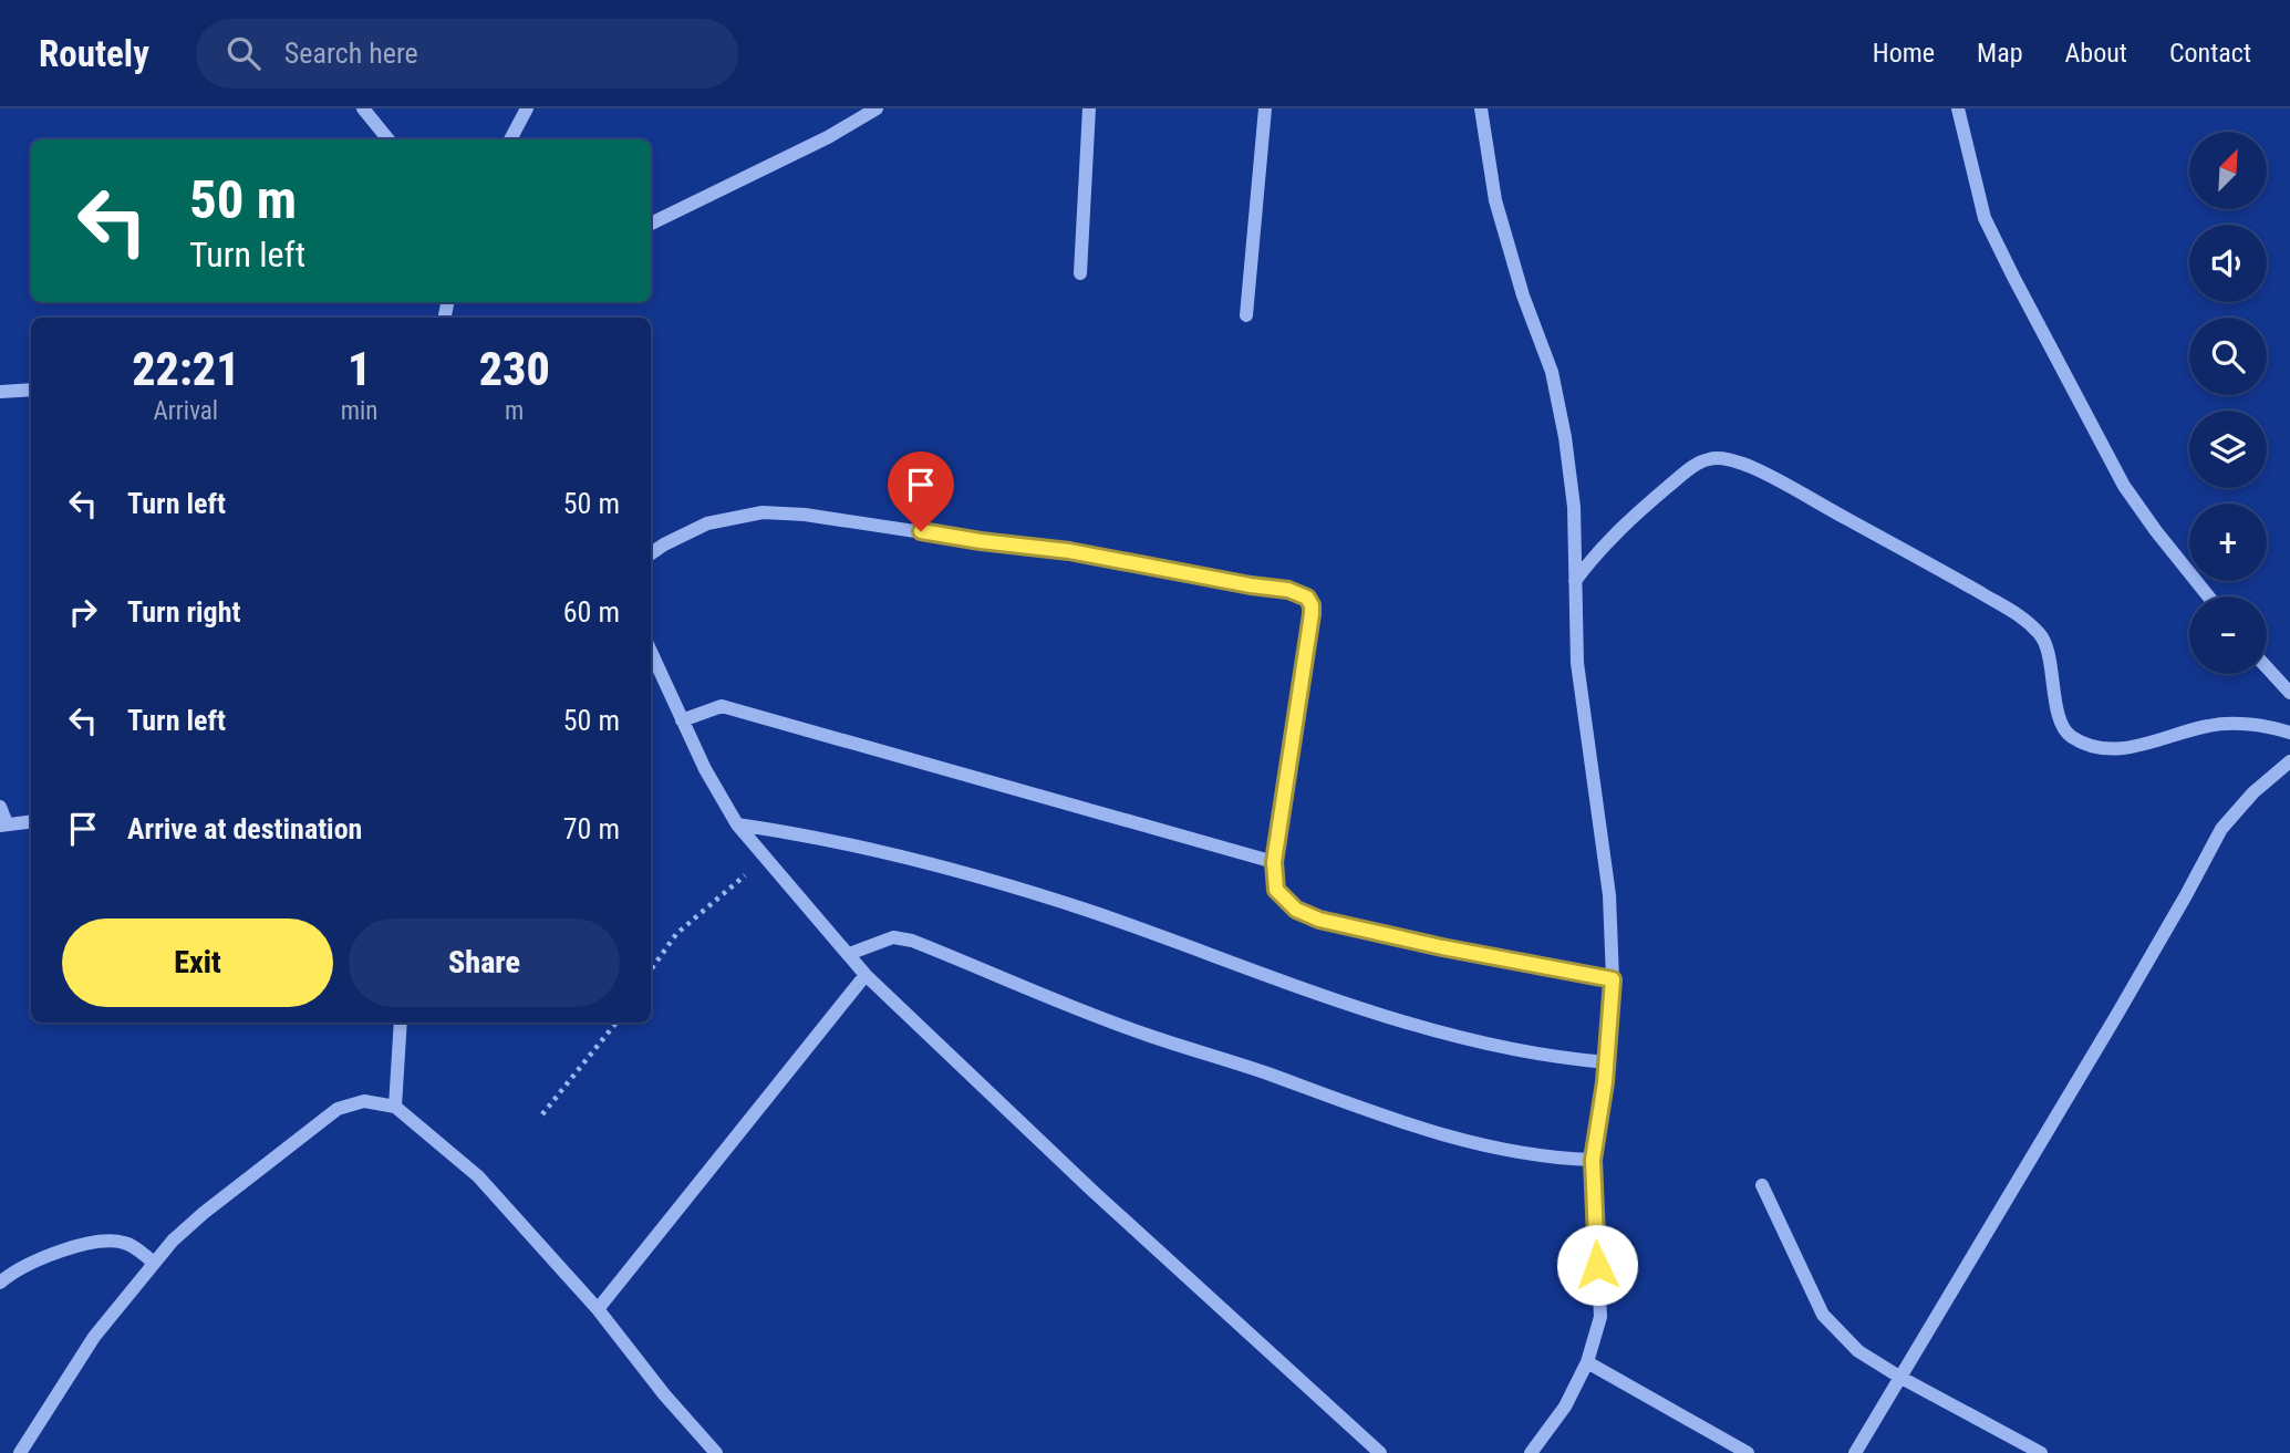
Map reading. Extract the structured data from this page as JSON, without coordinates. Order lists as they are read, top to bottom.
{
  "north": "top right",
  "page": {
    "header": "Routely",
    "search": "Search here",
    "nav": [
      "Home",
      "Map",
      "About",
      "Contact"
    ],
    "map_buttons": ["+", "−"],
    "turn": ["50 m", "Turn left"],
    "eta": [
      "22:21",
      "Arrival",
      "1",
      "min",
      "230",
      "m"
    ],
    "list": [
      {
        "name": "Turn left",
        "value": "50 m"
      },
      {
        "name": "Turn right",
        "value": "60 m"
      },
      {
        "name": "Turn left",
        "value": "50 m"
      },
      {
        "name": "Arrive at destination",
        "value": "70 m"
      }
    ],
    "buttons": ["Exit", "Share"]
  }
}
